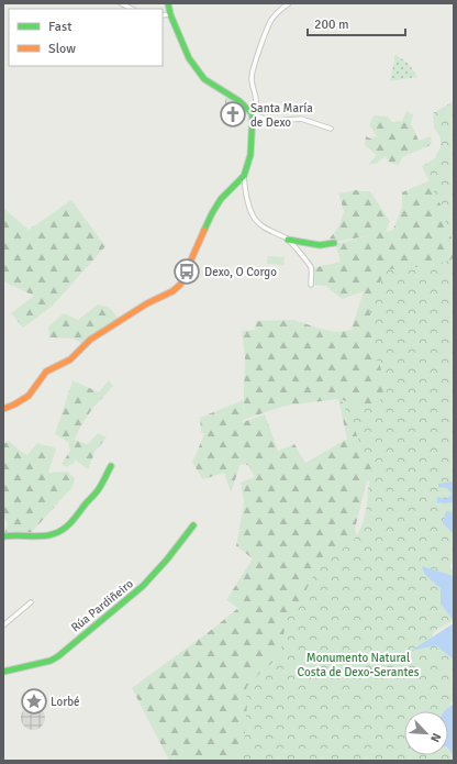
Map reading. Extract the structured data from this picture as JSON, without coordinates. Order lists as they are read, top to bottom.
{
  "streets": {
    "street": ["Rúa Pardiñeiro"]
  },
  "parks": ["Monumento Natural Costa de Dexo-Serantes"],
  "places": {
    "church": ["Santa María de Dexo"],
    "bus stop": ["Dexo, O Corgo"],
    "place": ["Lorbé"]
  },
  "legend": ["Fast", "Slow"],
  "scale_bar": "200 m",
  "north": "bottom right"
}
